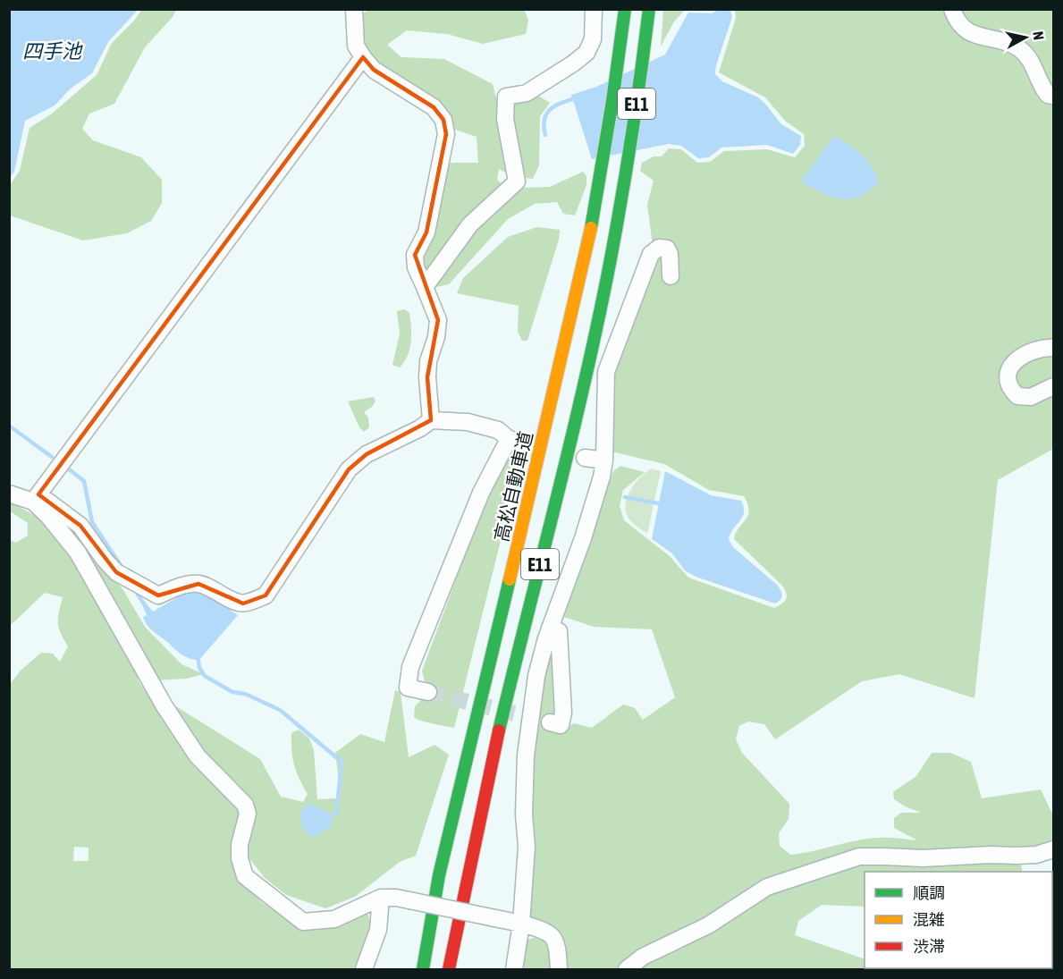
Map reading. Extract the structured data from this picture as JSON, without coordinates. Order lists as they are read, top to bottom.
{
  "streets": {
    "highway": ["E11", "高松自動車道"]
  },
  "water": ["四手池"],
  "legend": ["順調", "混雑", "渋滞"],
  "north": "right"
}
